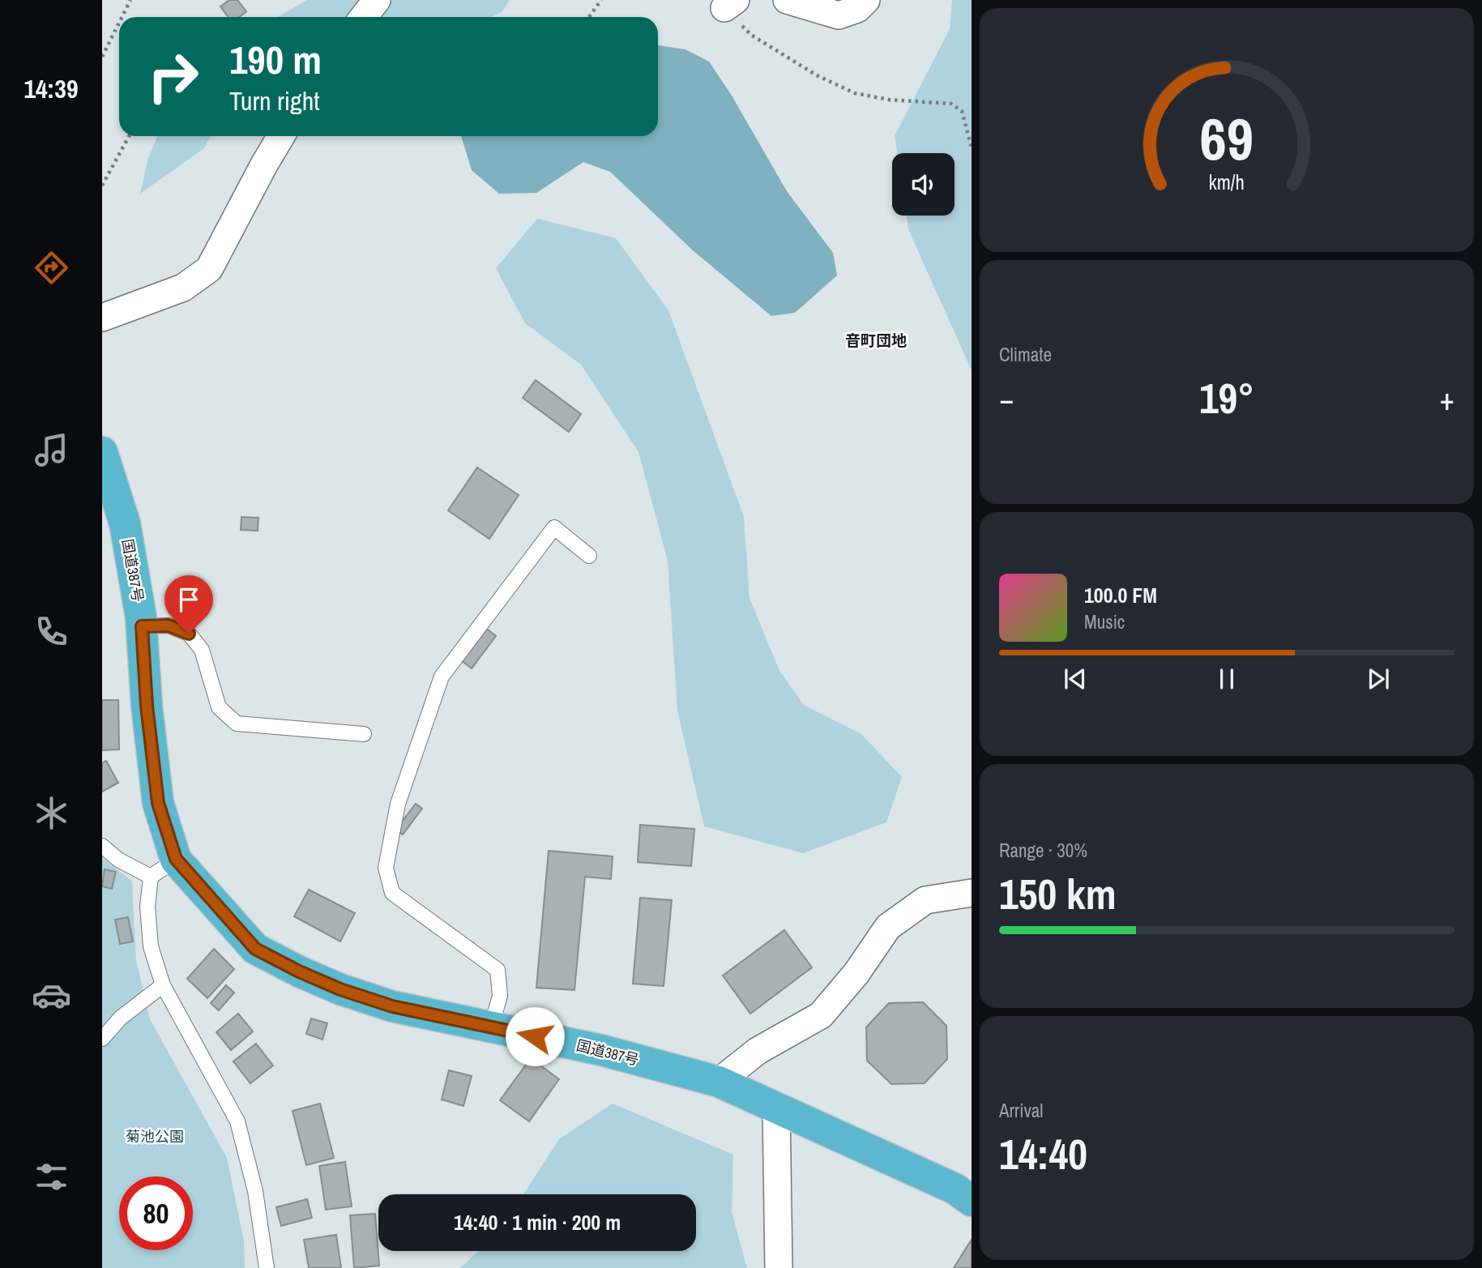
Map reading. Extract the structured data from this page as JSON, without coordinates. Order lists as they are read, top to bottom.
{
  "streets": {
    "highway": ["国道387号"]
  },
  "districts": ["音町団地"],
  "parks": ["菊池公園"],
  "page": {
    "tabs": "14:39",
    "turn": ["190 m", "Turn right"],
    "tile": [
      "Climate",
      ["Range · 30%", "150 km"],
      ["Arrival", "14:40"]
    ],
    "heat": ["−", "19°", "+"],
    "song": ["100.0 FM", "Music"],
    "limit": "80",
    "trip": "14:40 · 1 min · 200 m",
    "gauge": ["69", "km/h"]
  }
}
